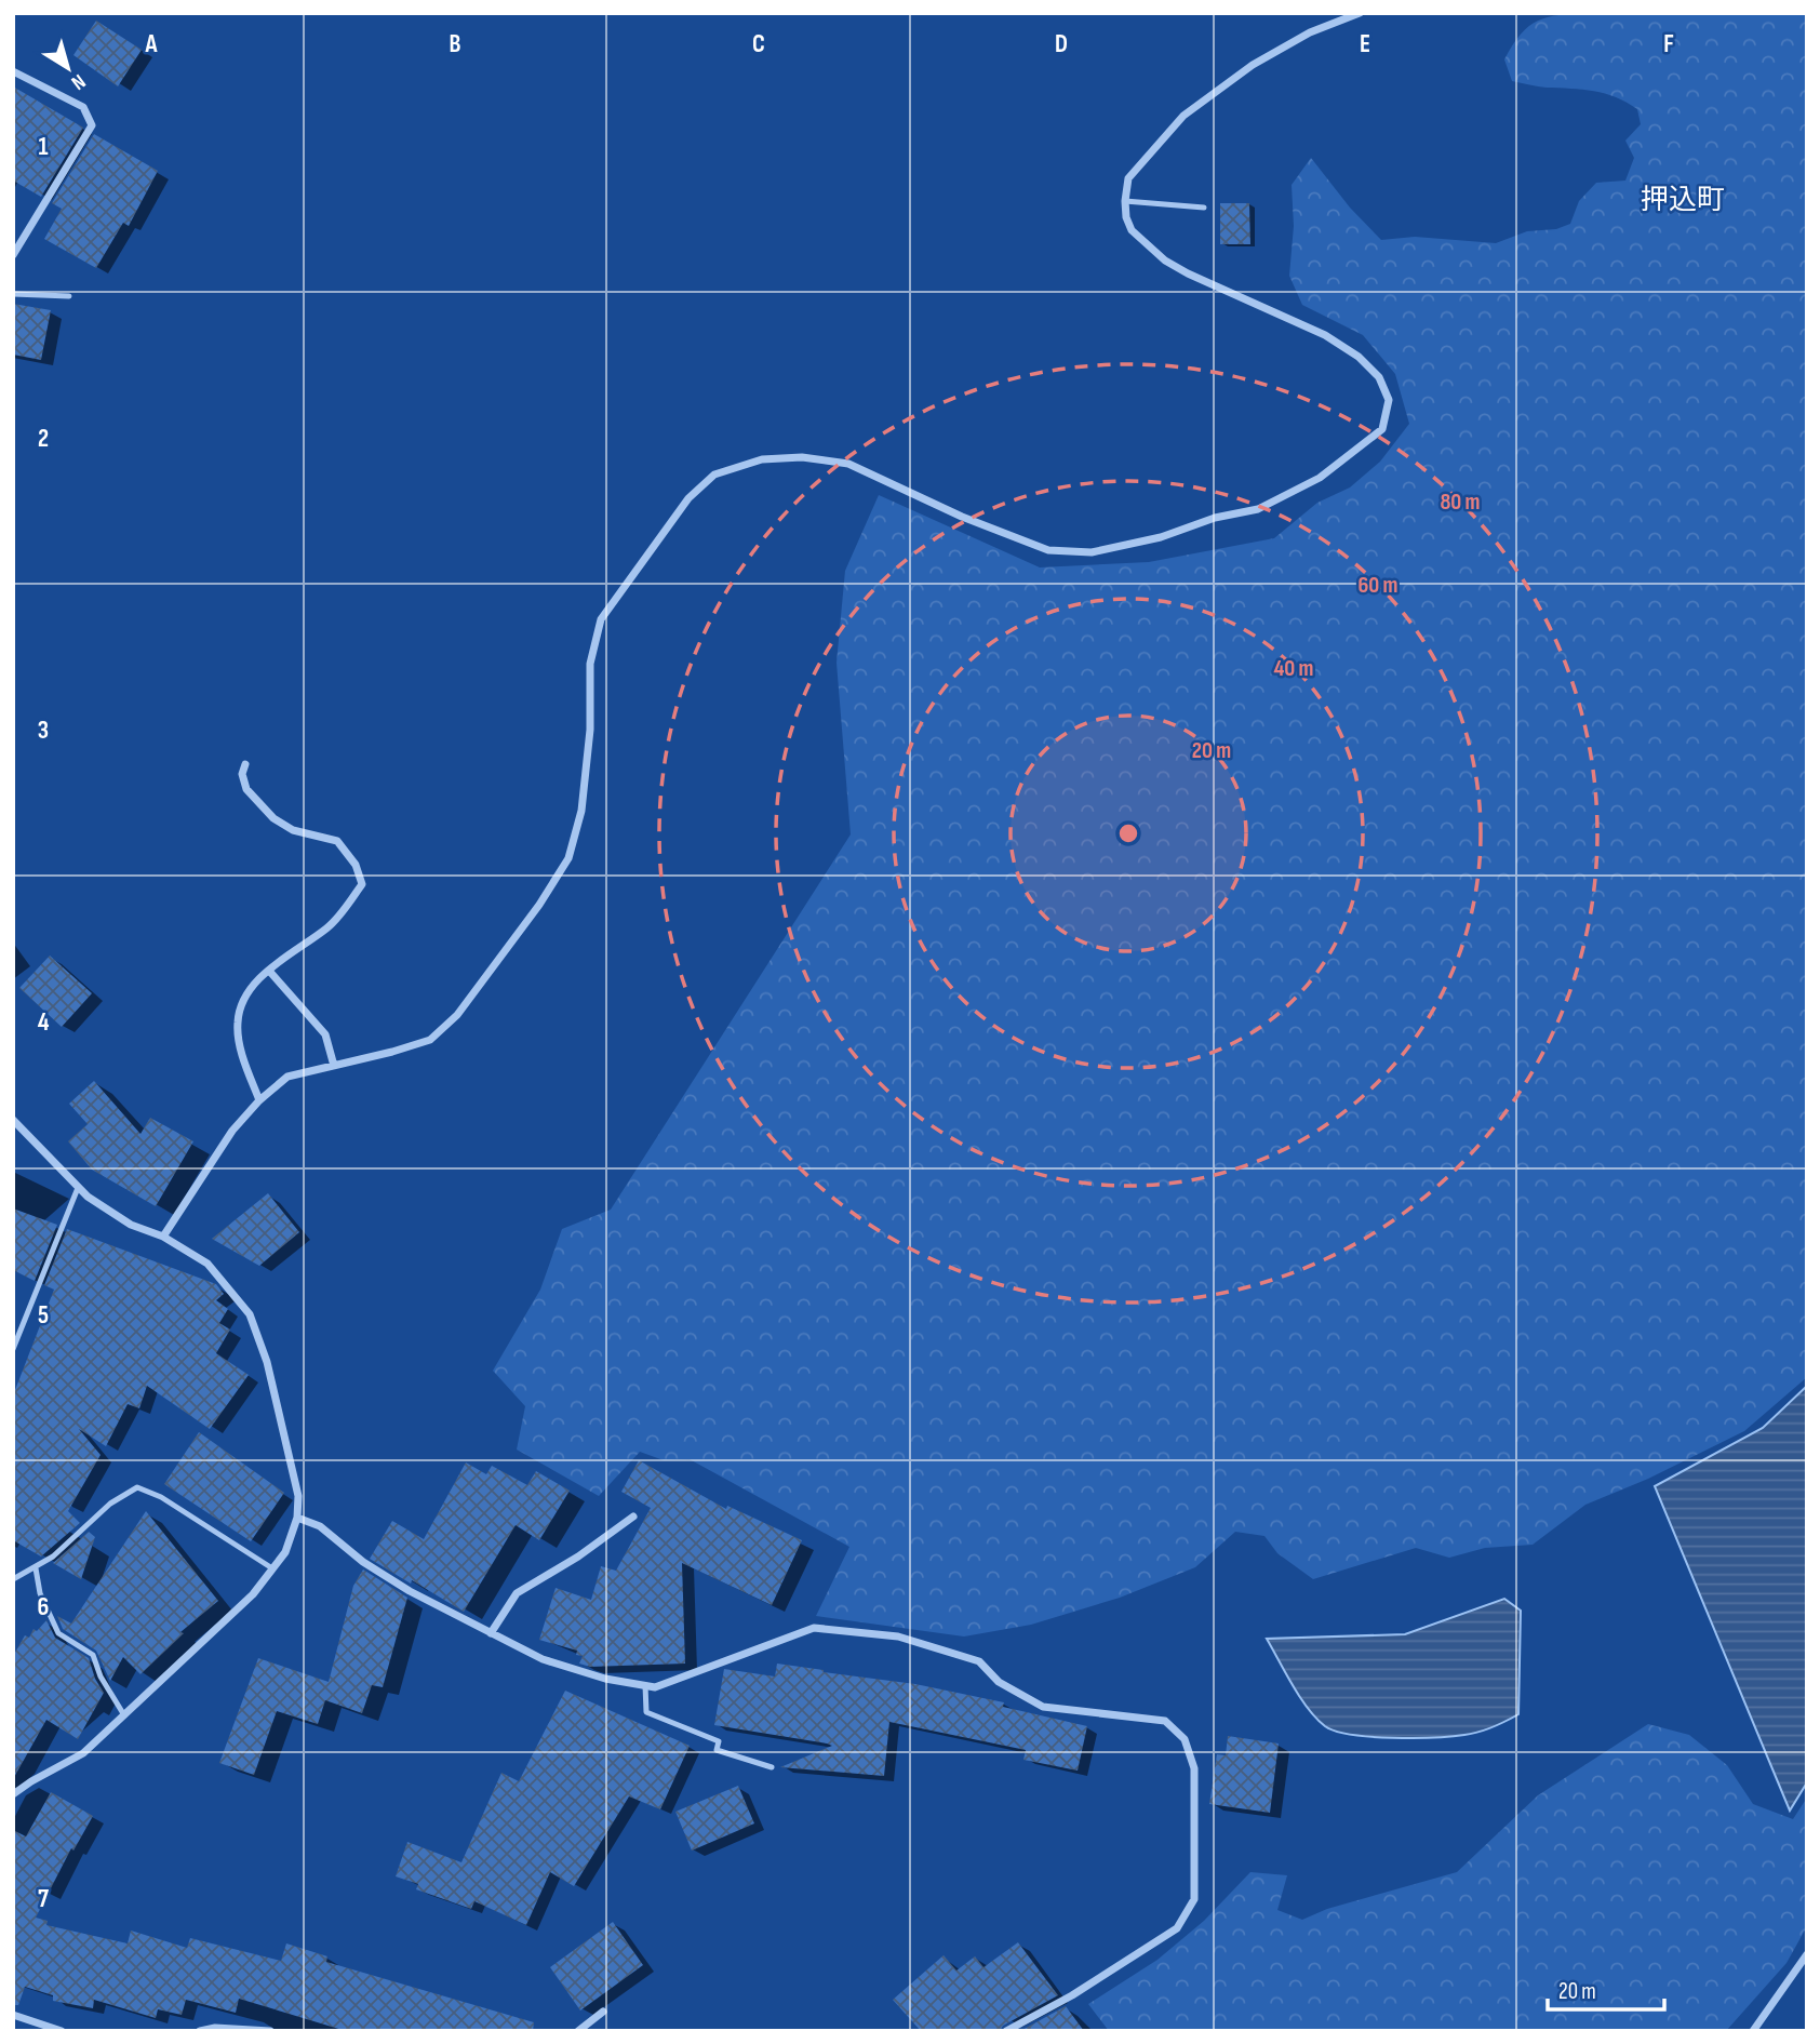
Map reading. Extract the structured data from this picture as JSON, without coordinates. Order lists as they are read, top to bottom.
{
  "districts": ["押込町"],
  "scale_bar": "20 m",
  "north": "bottom right",
  "grid": {
    "columns": [
      "A",
      "B",
      "C",
      "D",
      "E",
      "F"
    ],
    "rows": [
      "1",
      "2",
      "3",
      "4",
      "5",
      "6",
      "7"
    ]
  },
  "rings": [
    "80 m",
    "60 m",
    "40 m",
    "20 m"
  ]
}
